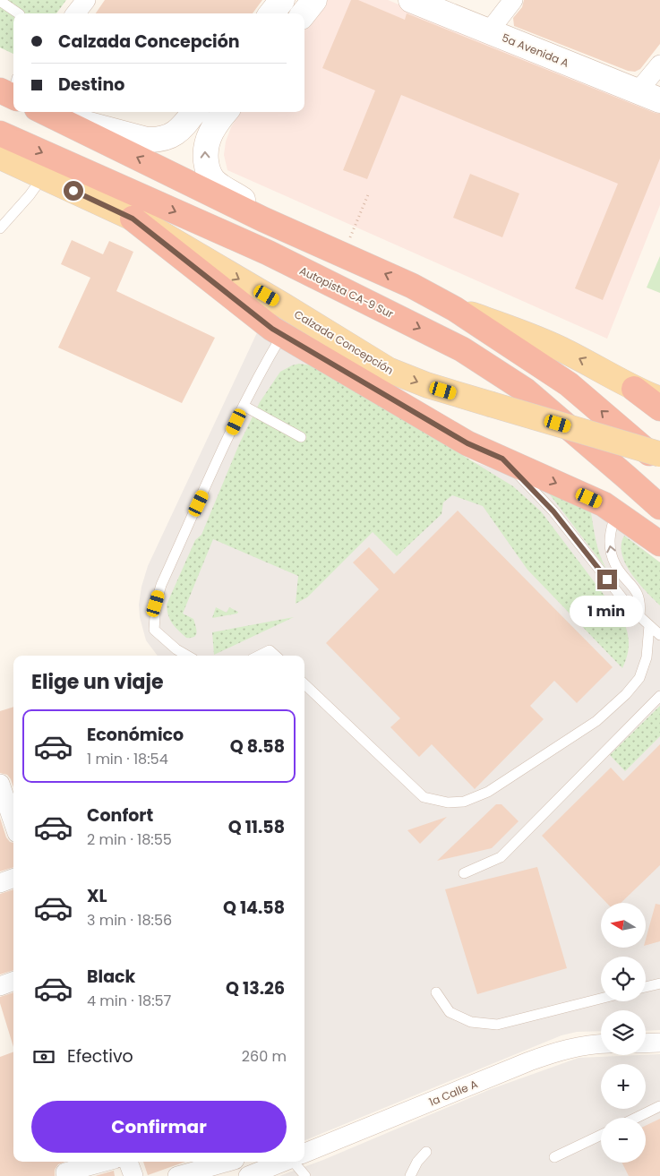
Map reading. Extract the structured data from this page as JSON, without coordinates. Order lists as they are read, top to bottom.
{
  "streets": {
    "highway": ["Autopista CA-9 Sur"],
    "main road": ["5a Avenida A", "Calzada Concepción"],
    "street": ["1a Calle A"]
  },
  "north": "left",
  "page": {
    "banner": ["Calzada Concepción", "Destino"],
    "bubble": "1 min",
    "heading": "Elige un viaje",
    "list": [
      {
        "name": "Económico",
        "note": "1 min · 18:54",
        "value": "Q 8.58"
      },
      {
        "name": "Confort",
        "note": "2 min · 18:55",
        "value": "Q 11.58"
      },
      {
        "name": "XL",
        "note": "3 min · 18:56",
        "value": "Q 14.58"
      },
      {
        "name": "Black",
        "note": "4 min · 18:57",
        "value": "Q 13.26"
      }
    ],
    "map_buttons": ["+", "−"],
    "pay": ["Efectivo", "260 m"],
    "buttons": "Confirmar"
  }
}
